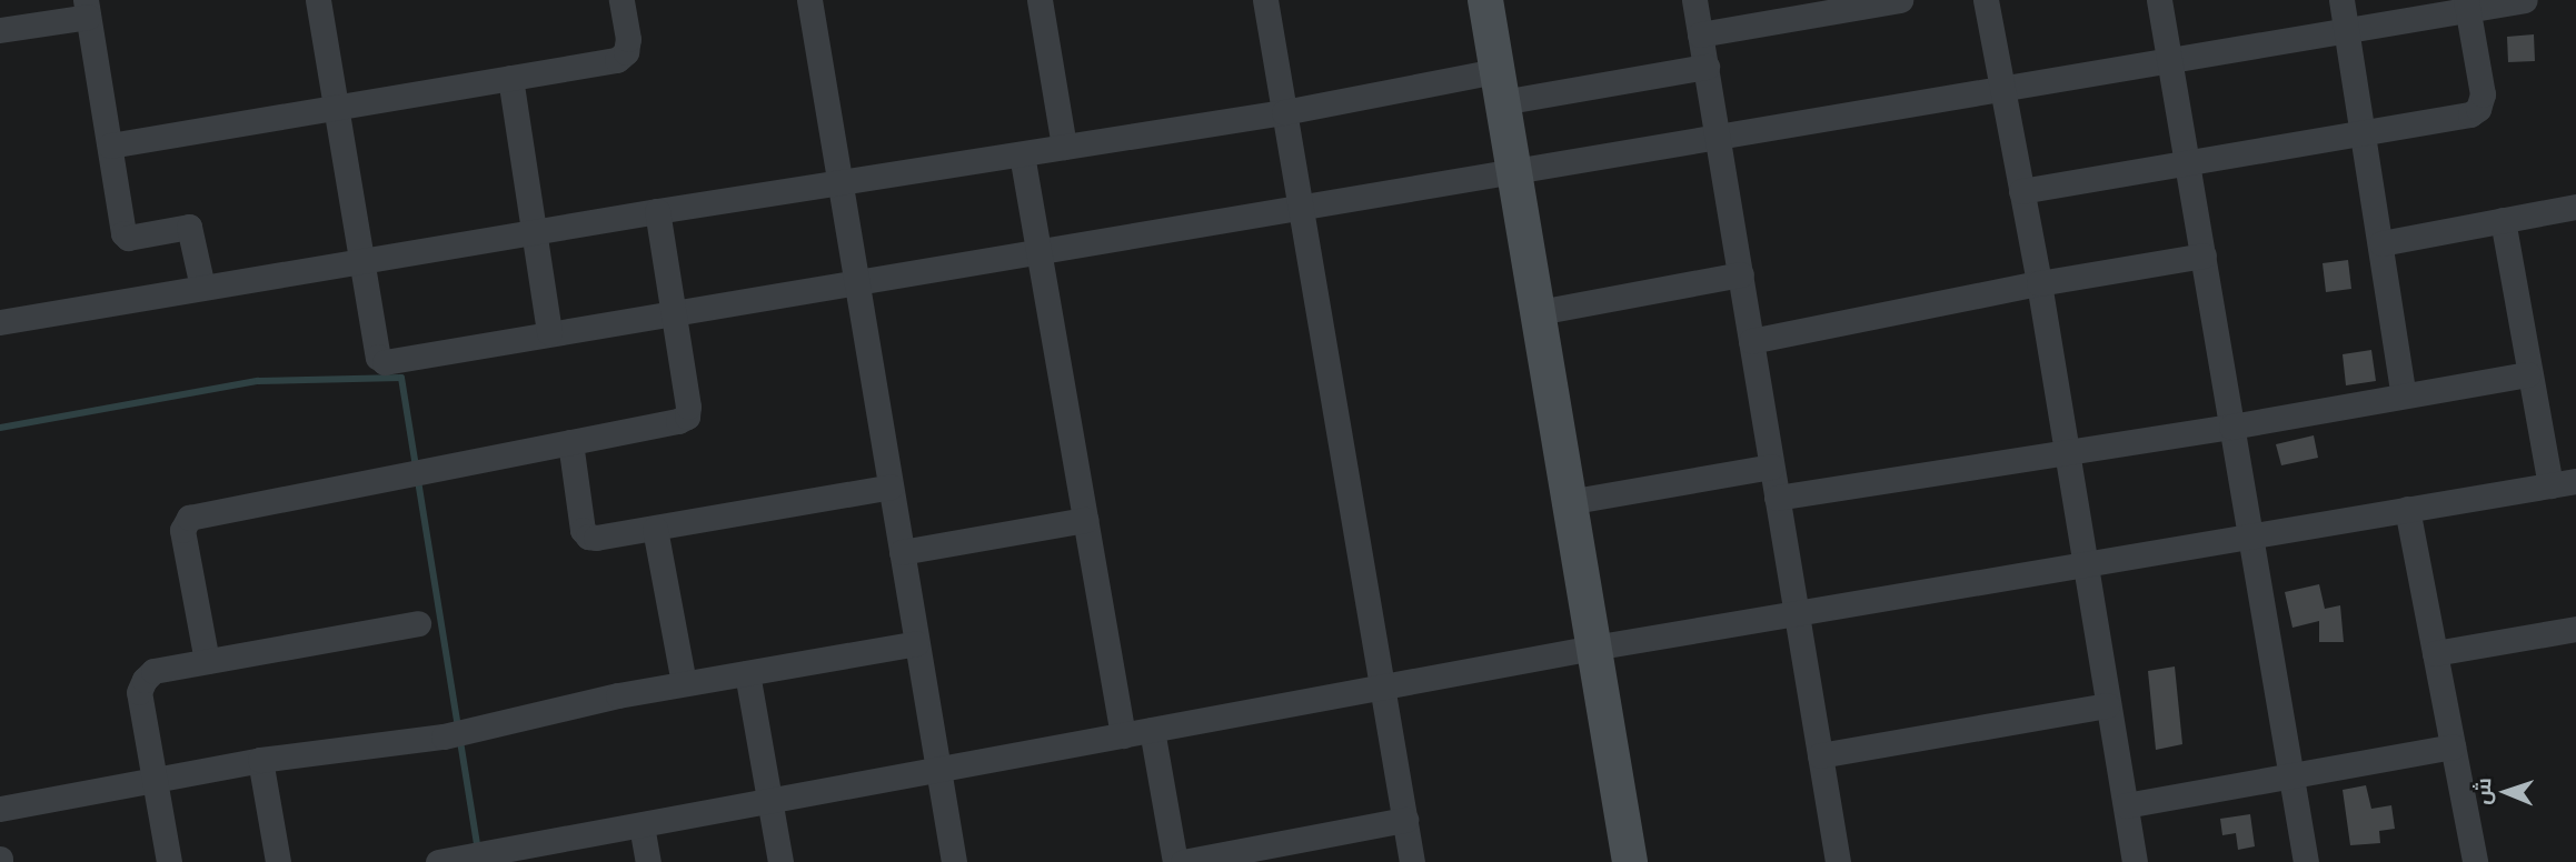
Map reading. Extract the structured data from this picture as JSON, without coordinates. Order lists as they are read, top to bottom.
{
  "north": "left"
}
